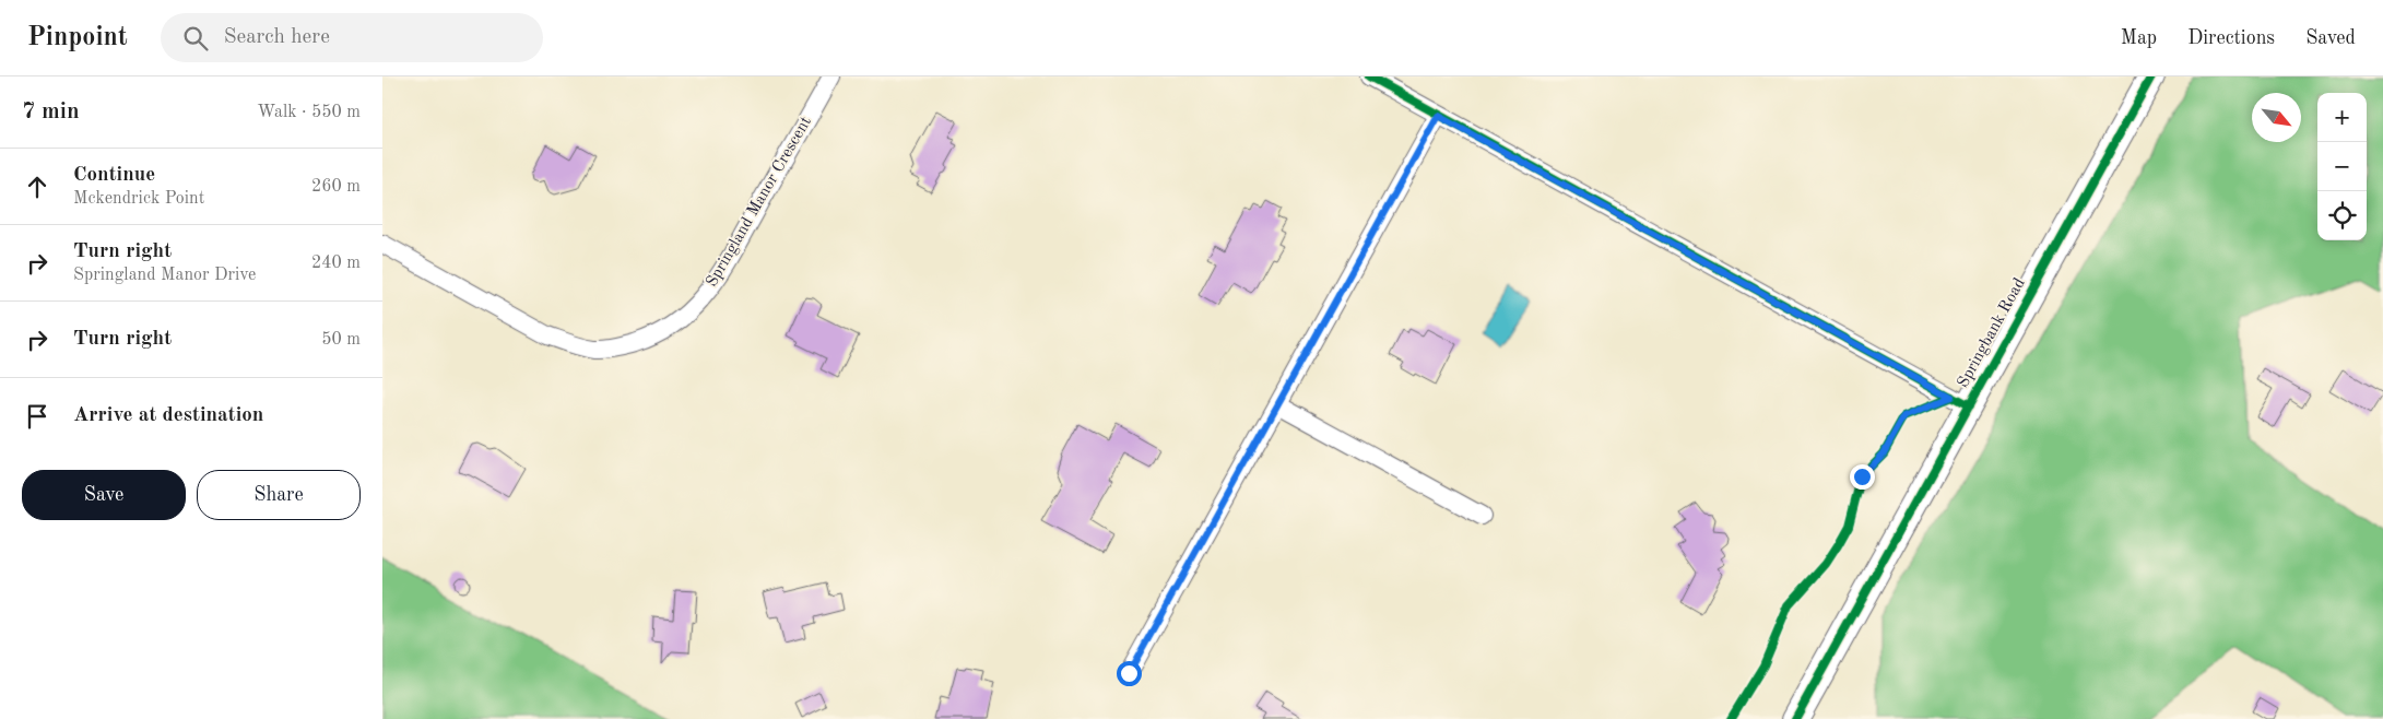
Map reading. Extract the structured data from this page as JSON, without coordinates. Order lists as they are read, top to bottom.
{
  "streets": {
    "street": ["Springland Manor Crescent", "Springbank Road"]
  },
  "north": "bottom right",
  "page": {
    "header": "Pinpoint",
    "search": "Search here",
    "nav": ["Map", "Directions", "Saved"],
    "heading": ["7 min", "Walk · 550 m"],
    "map_buttons": ["+", "−"],
    "list": [
      ["Continue", "Mckendrick Point", "260 m"],
      ["Turn right", "Springland Manor Drive", "240 m"],
      ["Turn right", "50 m"],
      "Arrive at destination"
    ],
    "buttons": ["Save", "Share"]
  }
}
